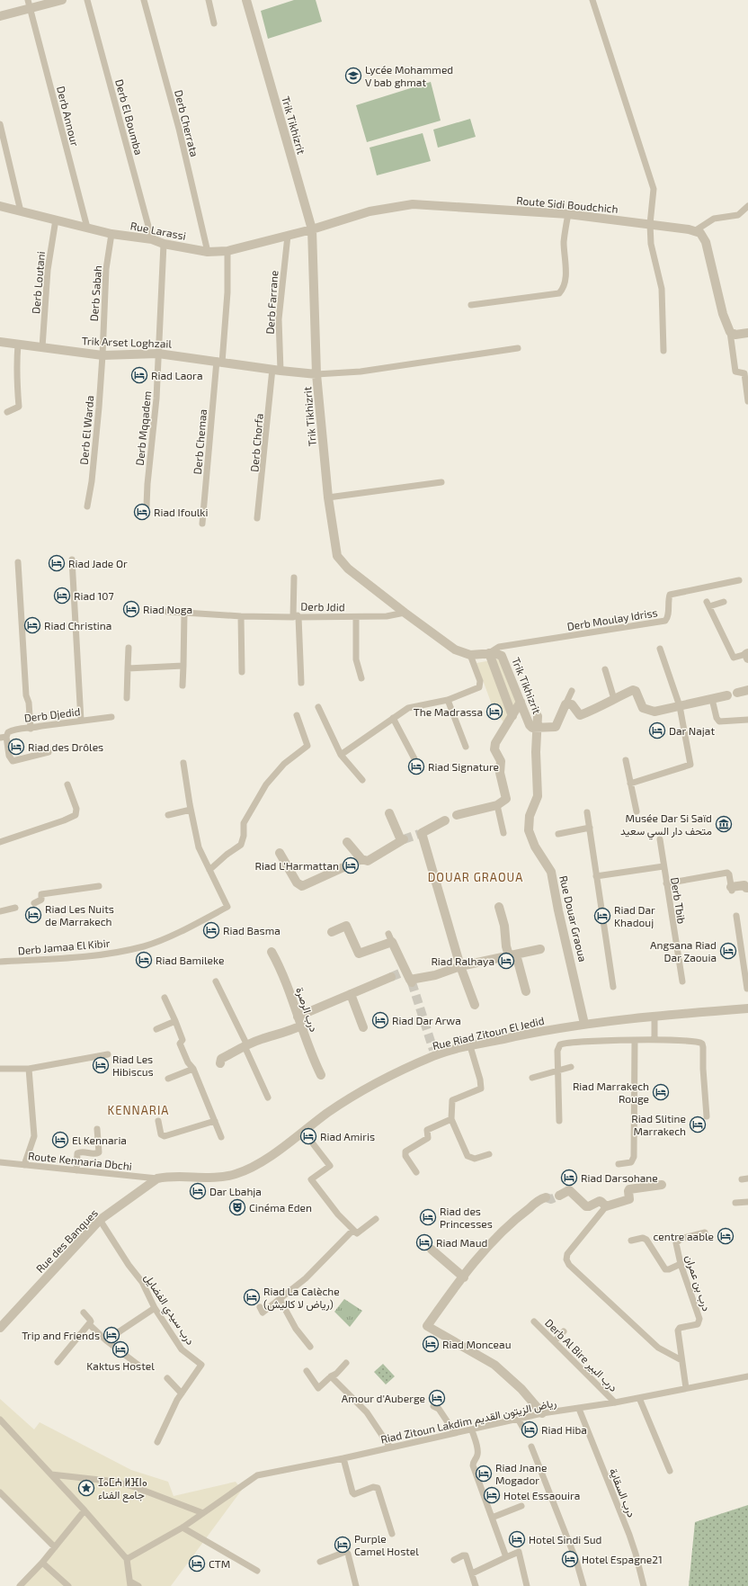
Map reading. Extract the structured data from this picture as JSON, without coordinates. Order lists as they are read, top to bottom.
{
  "streets": {
    "street": [
      "Trik Tikhizrit",
      "Route Sidi Boudchich",
      "Rue Larassi",
      "Trik Arset Loghzail",
      "Rue Douar Graoua",
      "درب الرصرة",
      "Rue Riad Zitoun El Jedid",
      "Rue des Banques"
    ],
    "lane": [
      "Derb Annour",
      "Derb El Boumba",
      "Derb Cherrata",
      "Derb Loutani",
      "Derb Sabah",
      "Derb Farrane",
      "Derb Mqqadem",
      "Derb El Warda",
      "Derb Chemaa",
      "Derb Chorfa",
      "Derb Jdid",
      "Derb Moulay Idriss",
      "Derb Djedid",
      "Derb Tbib",
      "Derb Jamaa El Kibir",
      "Route Kennaria Dbchi",
      "درب بن عمران",
      "درب سيدي الفضايل",
      "Derb Al Bire درب البير",
      "Riad Zitoun Lakdim رياض الزيتون القديم",
      "درب السقاية"
    ]
  },
  "crossings": [
    ["Derb Annour", "Rue Larassi"],
    ["Derb El Boumba", "Rue Larassi"],
    ["Derb Cherrata", "Rue Larassi"],
    ["Trik Tikhizrit", "Route Sidi Boudchich"],
    ["Trik Tikhizrit", "Rue Larassi"],
    ["Trik Tikhizrit", "Trik Arset Loghzail"],
    ["Trik Tikhizrit", "Derb Jdid"],
    ["Trik Tikhizrit", "Derb Moulay Idriss"],
    ["Trik Tikhizrit", "Rue Douar Graoua"],
    ["Route Sidi Boudchich", "Rue Larassi"],
    ["Rue Larassi", "Derb Loutani"],
    ["Rue Larassi", "Derb Sabah"],
    ["Rue Larassi", "Derb Farrane"],
    ["Rue Larassi", "Derb Mqqadem"],
    ["Rue Larassi", "Derb Chemaa"],
    ["Derb Loutani", "Trik Arset Loghzail"],
    ["Derb Sabah", "Trik Arset Loghzail"],
    ["Derb Sabah", "Derb El Warda"],
    ["Derb Farrane", "Trik Arset Loghzail"],
    ["Derb Farrane", "Derb Chorfa"],
    ["Trik Arset Loghzail", "Derb Mqqadem"],
    ["Trik Arset Loghzail", "Derb El Warda"],
    ["Trik Arset Loghzail", "Derb Chemaa"],
    ["Trik Arset Loghzail", "Derb Chorfa"],
    ["Rue Douar Graoua", "Rue Riad Zitoun El Jedid"],
    ["Rue Riad Zitoun El Jedid", "Route Kennaria Dbchi"],
    ["Rue Riad Zitoun El Jedid", "Rue des Banques"],
    ["Route Kennaria Dbchi", "Rue des Banques"],
    ["Rue des Banques", "درب سيدي الفضايل"],
    ["درب بن عمران", "Riad Zitoun Lakdim رياض الزيتون القديم"],
    ["Derb Al Bire درب البير", "Riad Zitoun Lakdim رياض الزيتون القديم"],
    ["Riad Zitoun Lakdim رياض الزيتون القديم", "درب السقاية"]
  ],
  "districts": ["DOUAR GRAOUA", "KENNARIA"],
  "places": {
    "school or university": ["Lycée Mohammed V bab ghmat"],
    "hotel": [
      "Riad Laora",
      "Riad Ifoulki",
      "Riad Jade Or",
      "Riad 107",
      "Riad Noga",
      "Riad Christina",
      "The Madrassa",
      "Dar Najat",
      "Riad des Drôles",
      "Riad Signature",
      "Riad L'Harmattan",
      "Riad Les Nuits de Marrakech",
      "Riad Dar Khadouj",
      "Riad Basma",
      "Angsana Riad Dar Zaouia",
      "Riad Bamileke",
      "Riad Ralhaya",
      "Riad Dar Arwa",
      "Riad Les Hibiscus",
      "Riad Marrakech Rouge",
      "Riad Slitine Marrakech",
      "Riad Amiris",
      "El Kennaria",
      "Riad Darsohane",
      "Dar Lbahja",
      "Riad des Princesses",
      "centre aable",
      "Riad Maud",
      "Riad La Calèche (رياض لا كاليش)",
      "Trip and Friends",
      "Riad Monceau",
      "Kaktus Hostel",
      "Amour d'Auberge",
      "Riad Hiba",
      "Riad Jnane Mogador",
      "Hotel Essaouira",
      "Hotel Sindi Sud",
      "Purple Camel Hostel",
      "Hotel Espagne21",
      "CTM"
    ],
    "museum": ["Musée Dar Si Saïd متحف دار السي سعيد"],
    "theatre": ["Cinéma Eden"],
    "place": ["ⵊⴰⵎⵄ ⵍⴼⵏⴰ جامع الفناء"]
  }
}
